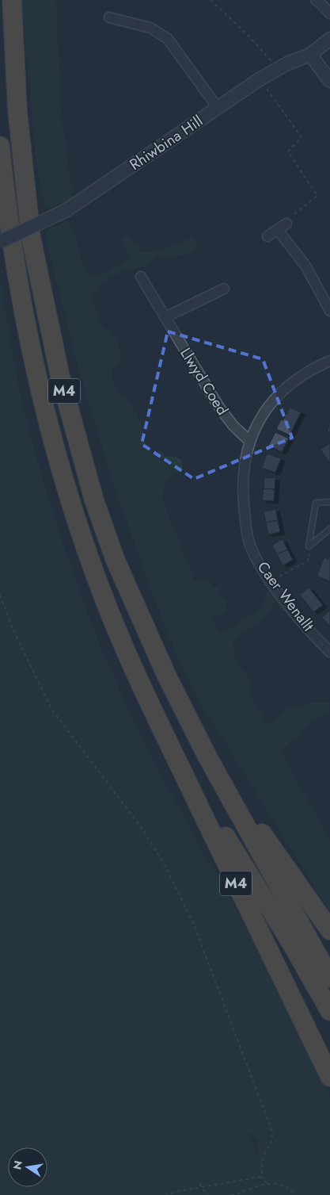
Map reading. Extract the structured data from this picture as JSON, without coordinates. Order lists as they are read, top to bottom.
{
  "streets": {
    "highway": ["M4"],
    "street": ["Rhiwbina Hill", "Llwyd Coed", "Caer Wenallt"]
  },
  "crossings": [
    ["Llwyd Coed", "Caer Wenallt"]
  ],
  "north": "left"
}
